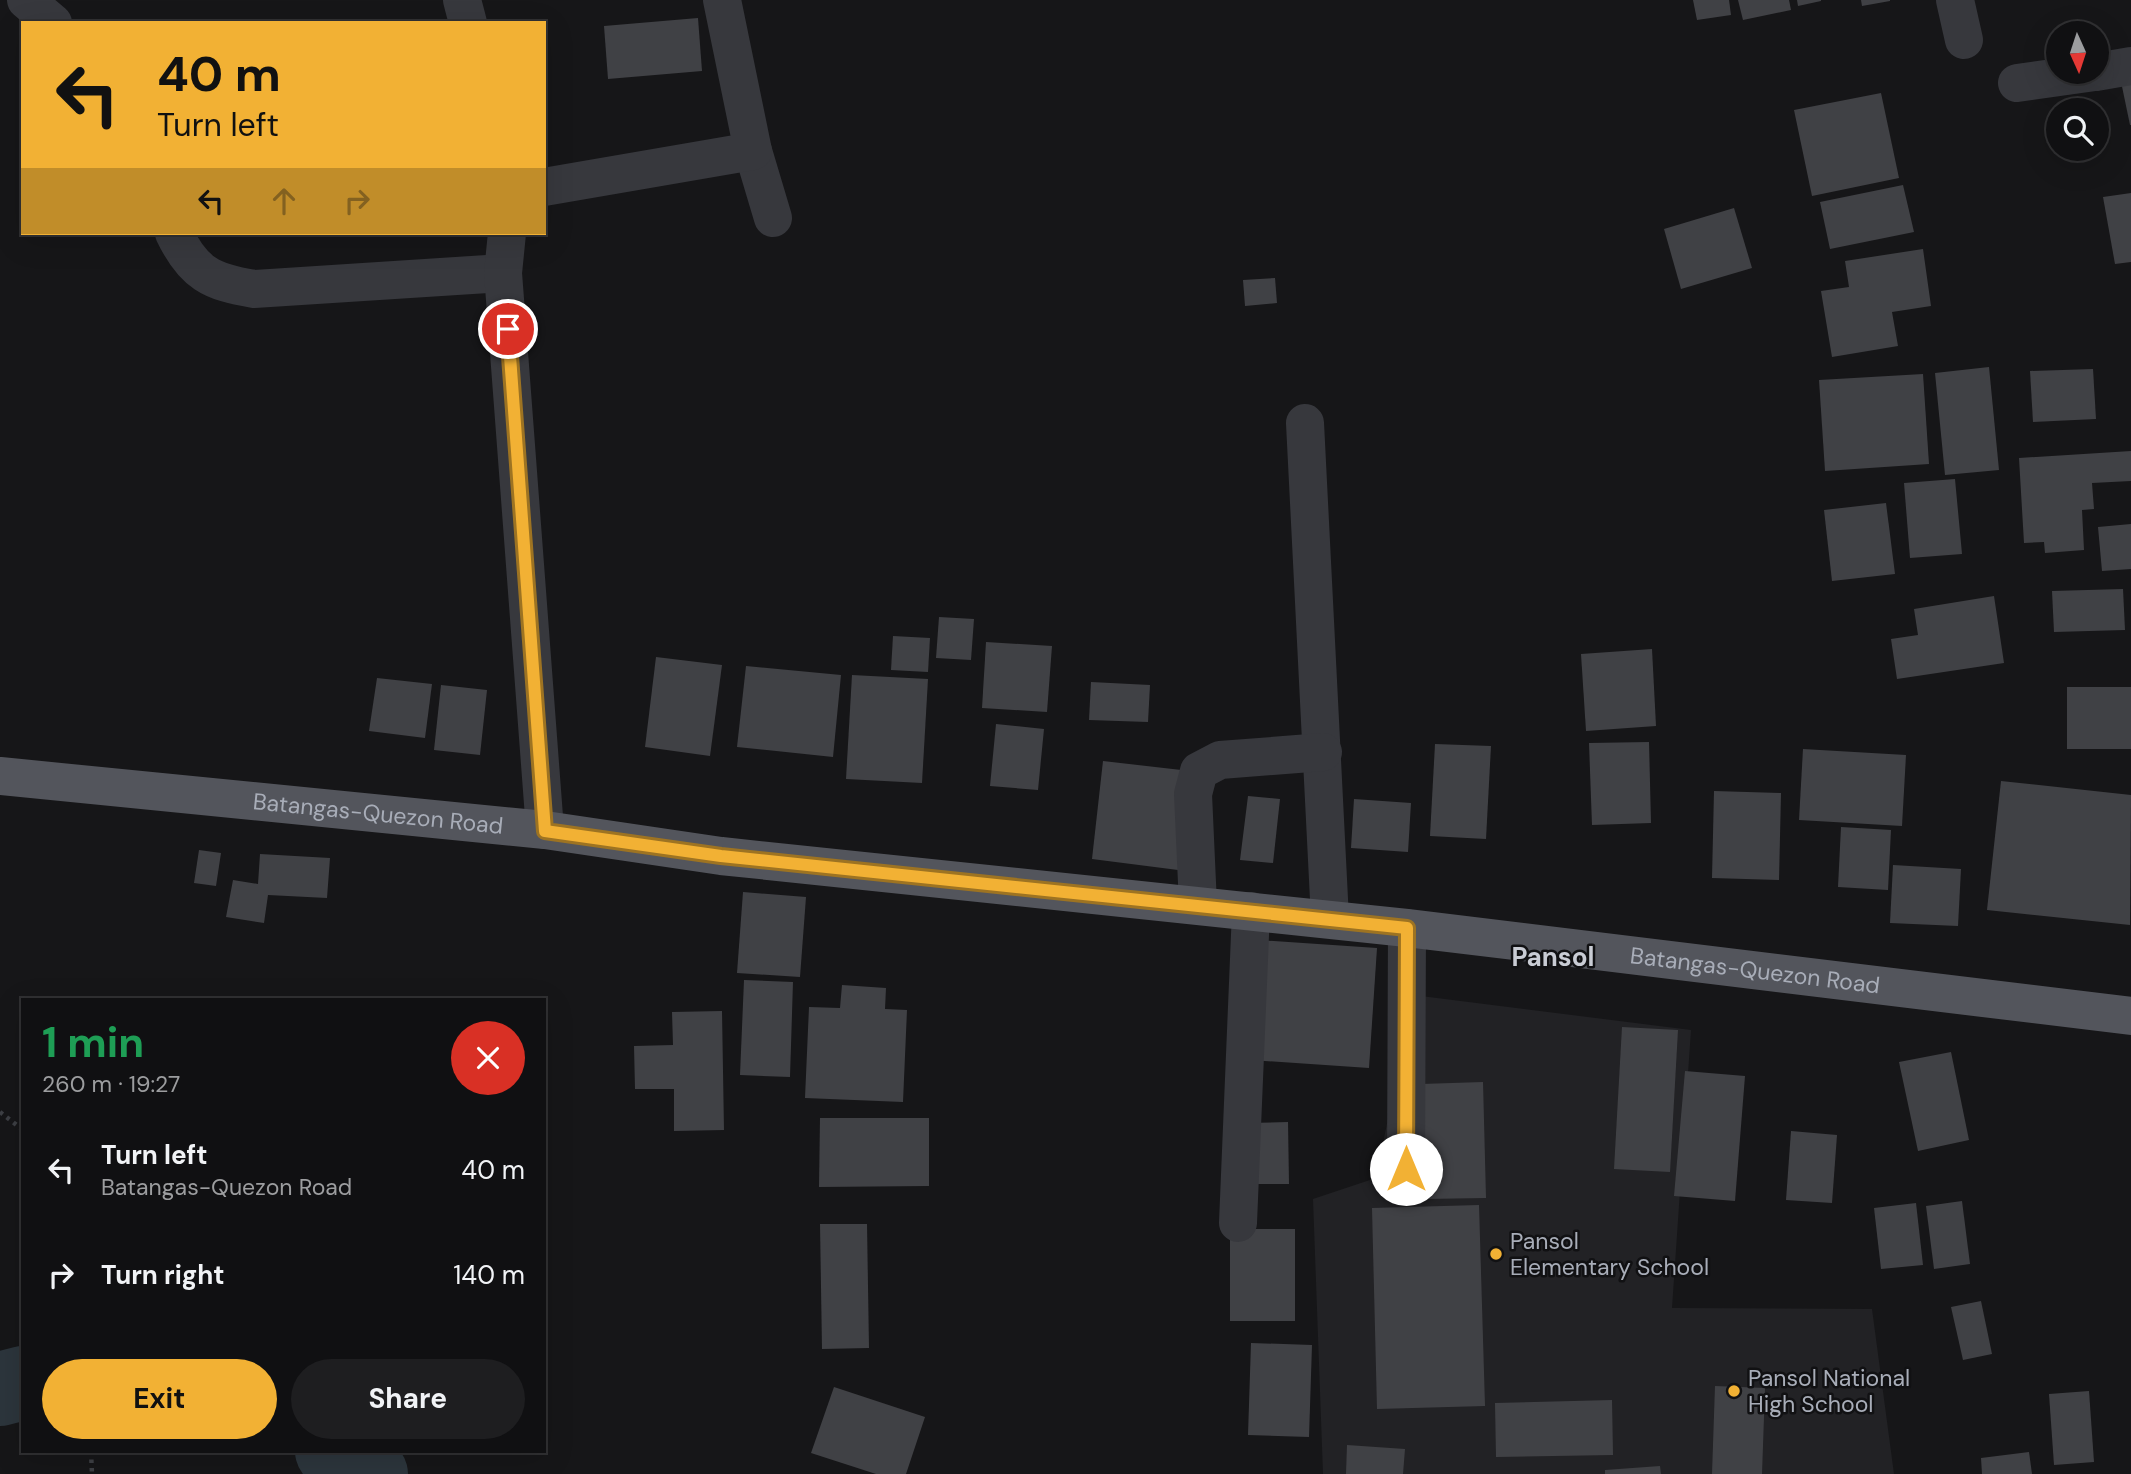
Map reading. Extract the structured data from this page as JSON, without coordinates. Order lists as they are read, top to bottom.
{
  "streets": {
    "main road": ["Batangas-Quezon Road"]
  },
  "districts": ["Pansol"],
  "places": ["Pansol Elementary School", "Pansol National High School"],
  "north": "bottom",
  "page": {
    "turn": ["40 m", "Turn left"],
    "heading": ["1 min", "260 m · 19:27"],
    "list": [
      {
        "name": "Turn left",
        "note": "Batangas-Quezon Road",
        "value": "40 m"
      },
      {
        "name": "Turn right",
        "value": "140 m"
      }
    ],
    "buttons": ["Exit", "Share"]
  }
}
